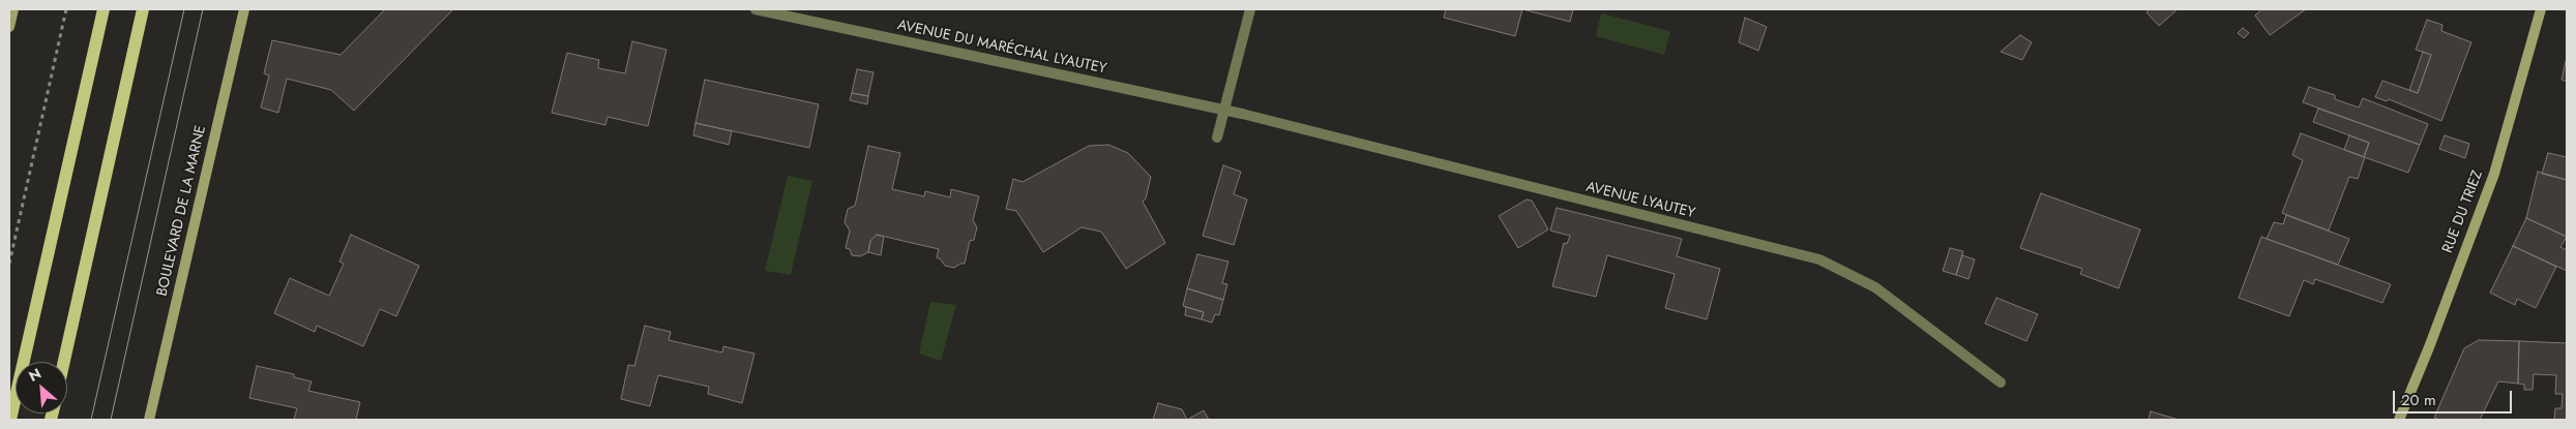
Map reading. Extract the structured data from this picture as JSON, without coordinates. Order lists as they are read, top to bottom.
{
  "streets": {
    "street": [
      "AVENUE DU MARÉCHAL LYAUTEY",
      "AVENUE LYAUTEY",
      "BOULEVARD DE LA MARNE",
      "RUE DU TRIEZ"
    ]
  },
  "crossings": [
    ["AVENUE DU MARÉCHAL LYAUTEY", "AVENUE LYAUTEY"]
  ],
  "scale_bar": "20 m",
  "north": "top left"
}
